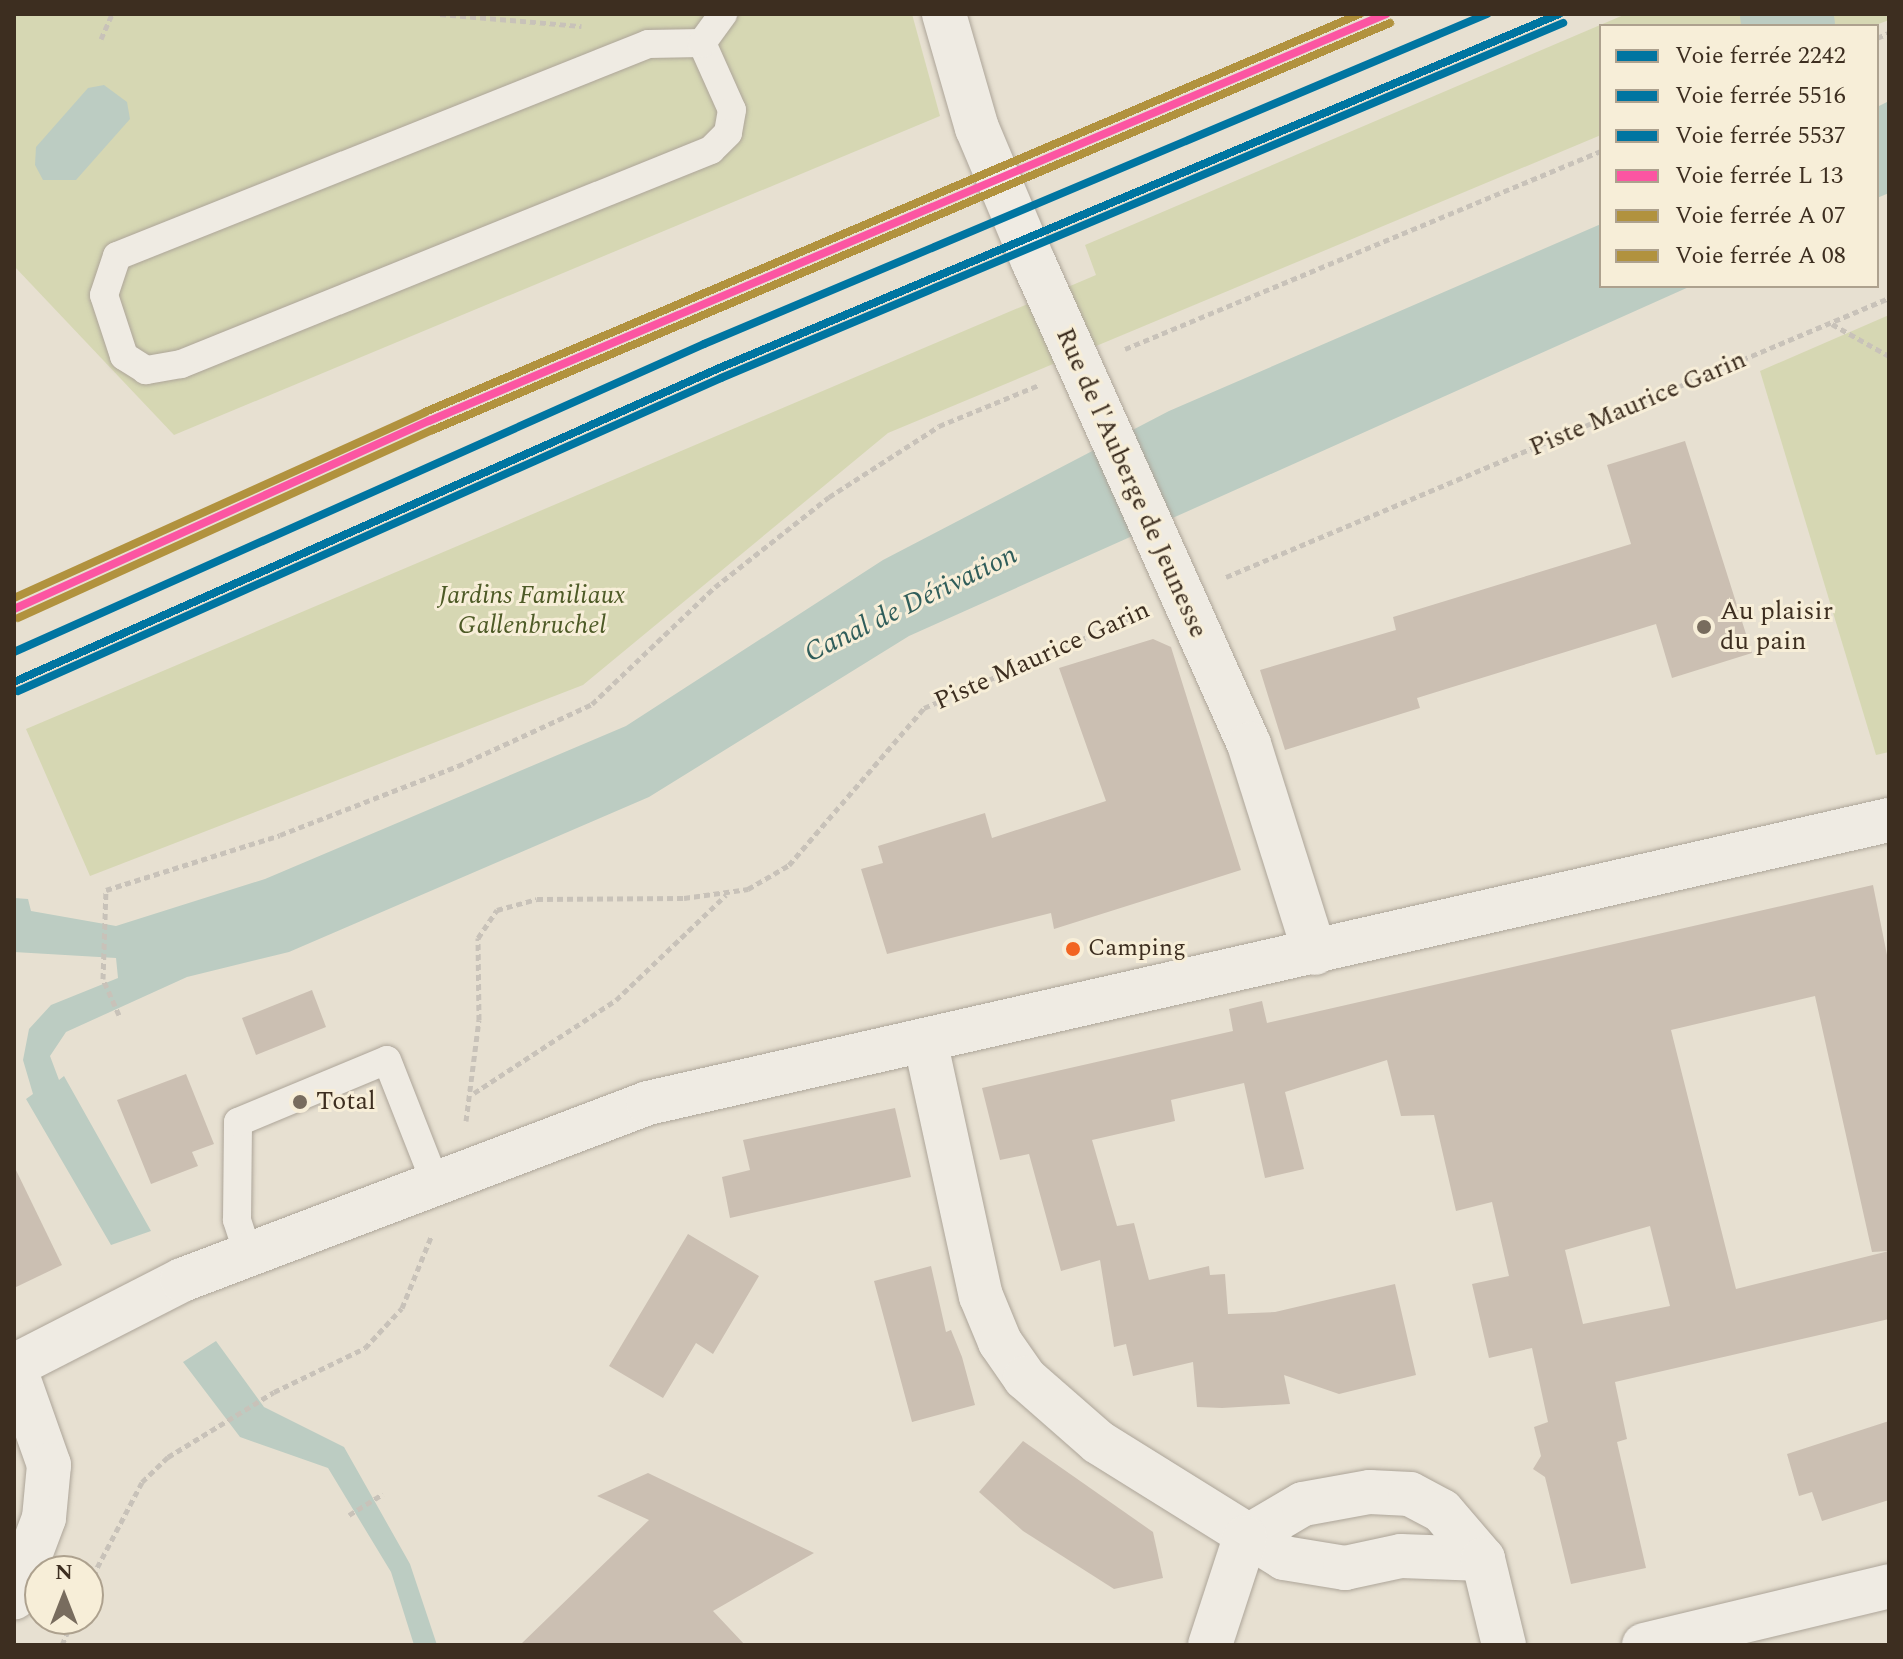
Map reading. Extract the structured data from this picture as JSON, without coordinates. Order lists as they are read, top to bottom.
{
  "streets": {
    "street": ["Rue de l'Auberge de Jeunesse"],
    "path": ["Piste Maurice Garin"]
  },
  "crossings": [
    ["Piste Maurice Garin", "Rue de l'Auberge de Jeunesse"]
  ],
  "water": ["Canal de Dérivation"],
  "parks": ["Jardins Familiaux Gallenbruchel"],
  "places": ["Au plaisir du pain", "Camping", "Total"],
  "lines": ["rail line 2242", "rail line 5537", "rail line 5516"],
  "legend": [
    "Voie ferrée 2242",
    "Voie ferrée 5516",
    "Voie ferrée 5537",
    "Voie ferrée L 13",
    "Voie ferrée A 07",
    "Voie ferrée A 08"
  ],
  "north": "top"
}
